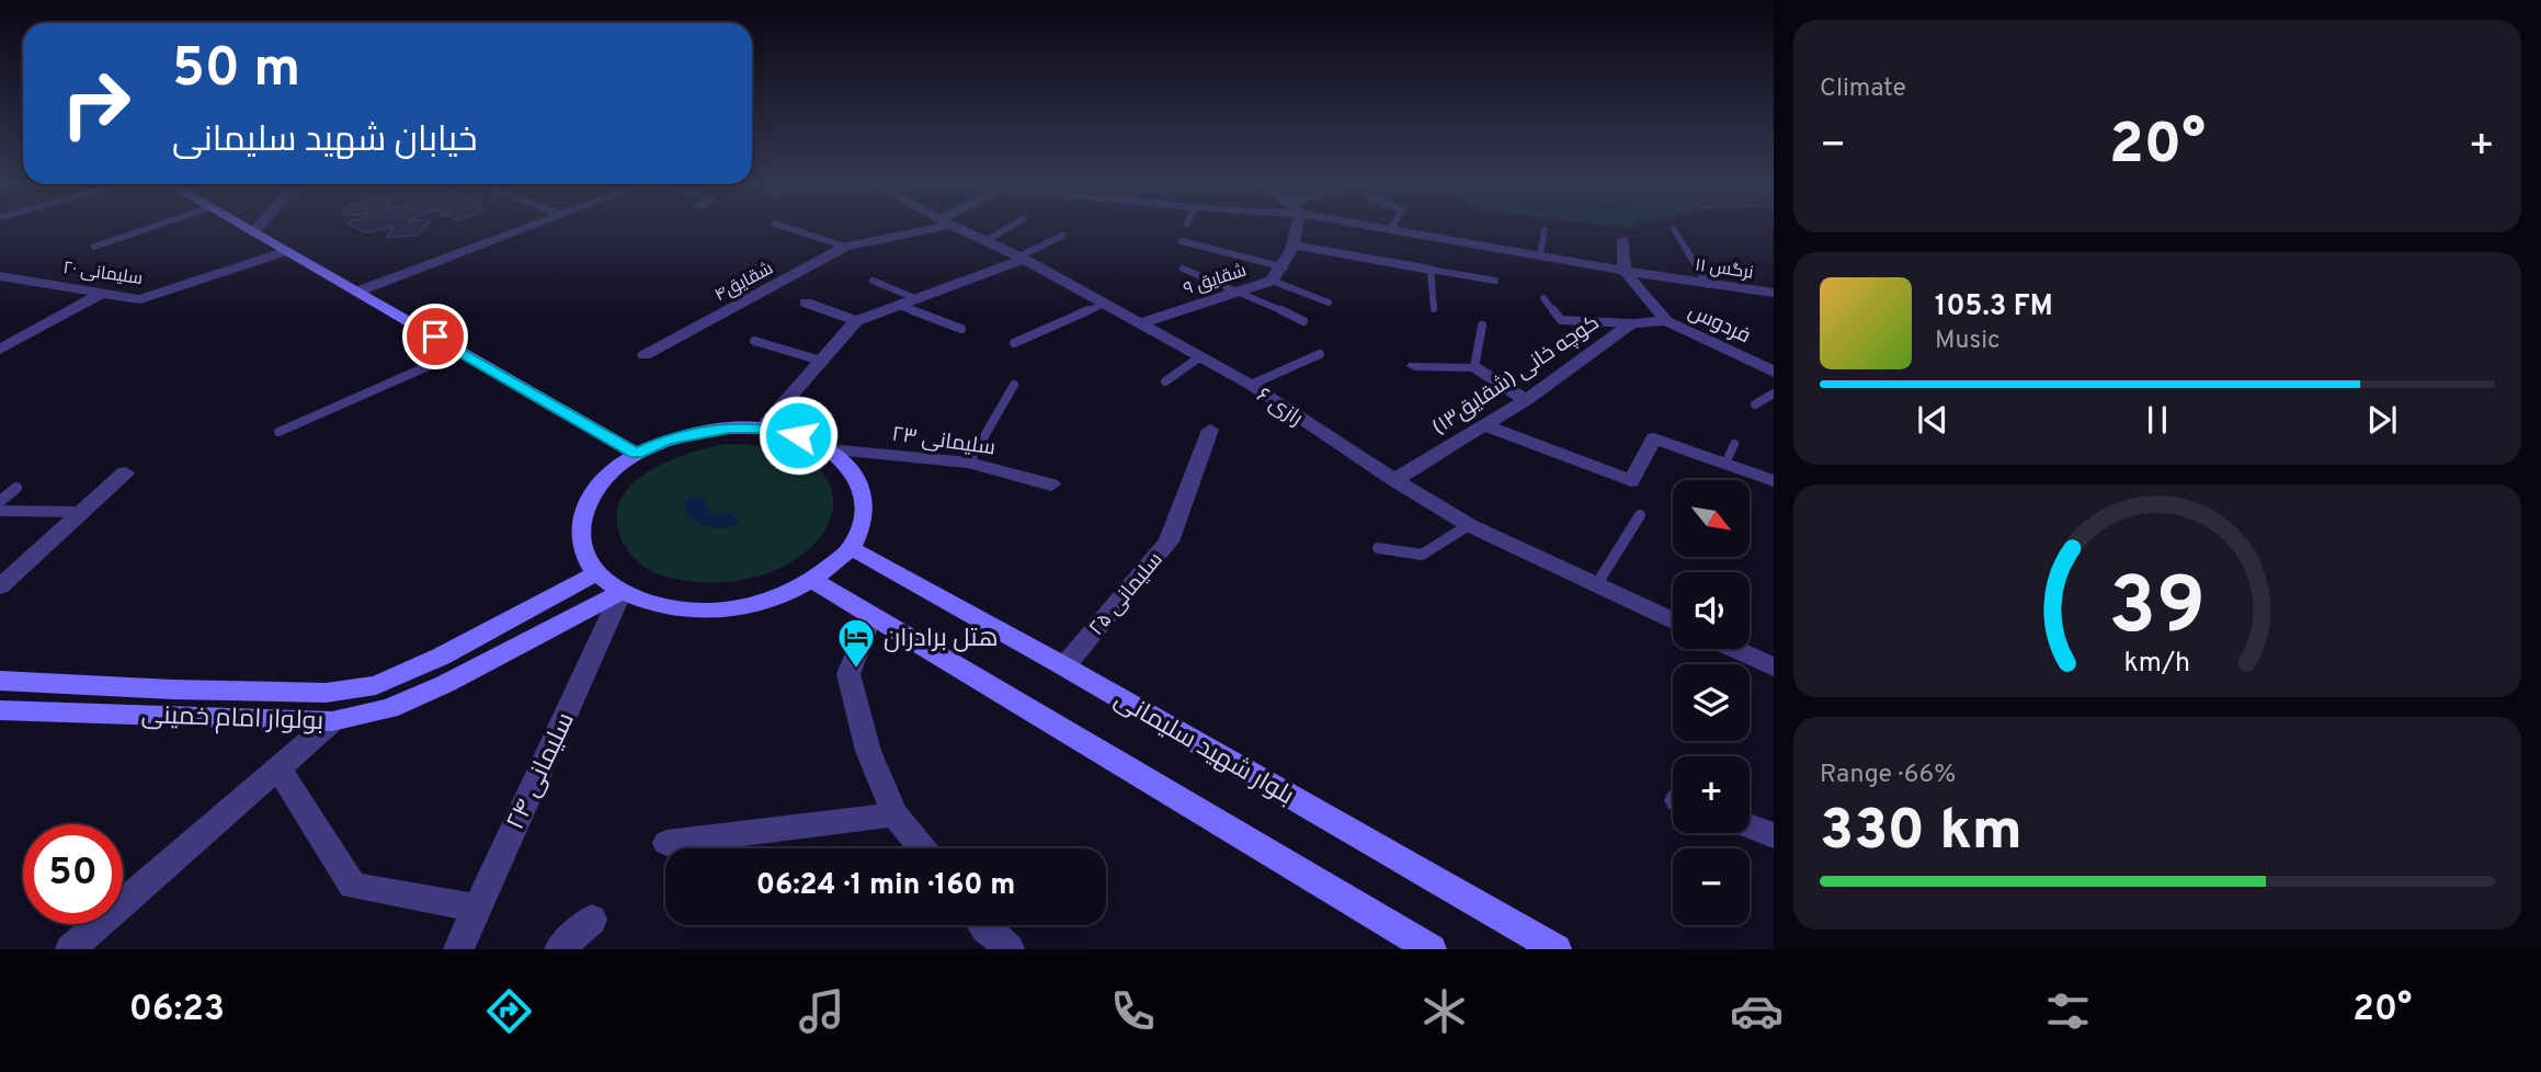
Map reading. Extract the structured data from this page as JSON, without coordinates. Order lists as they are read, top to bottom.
{
  "streets": {
    "main road": ["بولوار امام خمینی", "بلوار شهید سلیمانی"],
    "street": [
      "نرگس ۱۱",
      "سلیمانی ۲۰",
      "شقایق ۹",
      "شقایق۴",
      "فردوس",
      "کوچه خانی (شقایق۱۳)",
      "رازی ۶",
      "سلیمانی ۲۳",
      "سلیمانی ۲۵",
      "سلیمانی ۲۴"
    ]
  },
  "crossings": [
    ["نرگس ۱۱", "فردوس"],
    ["شقایق ۹", "رازی ۶"],
    ["فردوس", "کوچه خانی (شقایق۱۳)"],
    ["کوچه خانی (شقایق۱۳)", "رازی ۶"],
    ["سلیمانی ۲۳", "بولوار امام خمینی"],
    ["سلیمانی ۲۳", "بلوار شهید سلیمانی"],
    ["سلیمانی ۲۳", "سلیمانی ۲۴"],
    ["سلیمانی ۲۵", "بلوار شهید سلیمانی"],
    ["بولوار امام خمینی", "بلوار شهید سلیمانی"],
    ["بولوار امام خمینی", "سلیمانی ۲۴"],
    ["بلوار شهید سلیمانی", "سلیمانی ۲۴"]
  ],
  "places": {
    "hotel": ["هتل برادران"]
  },
  "north": "bottom right",
  "page": {
    "tile": [
      "Climate",
      ["Range · 66%", "330 km"]
    ],
    "turn": ["50 m", "خیابان شهید سلیمانی"],
    "heat": ["−", "20°", "+"],
    "song": ["105.3 FM", "Music"],
    "map_buttons": ["+", "−"],
    "limit": "50",
    "trip": "06:24 · 1 min · 160 m",
    "tabs": ["06:23", "20°"],
    "gauge": ["39", "km/h"]
  }
}
